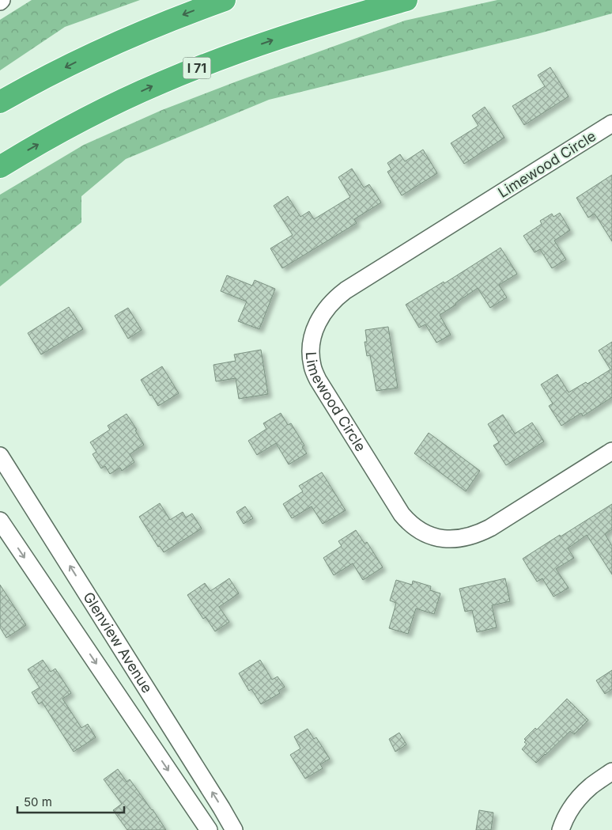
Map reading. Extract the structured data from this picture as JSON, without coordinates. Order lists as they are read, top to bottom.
{
  "streets": {
    "highway": ["I 71"],
    "street": ["Limewood Circle", "Glenview Avenue"]
  },
  "scale_bar": "50 m"
}
